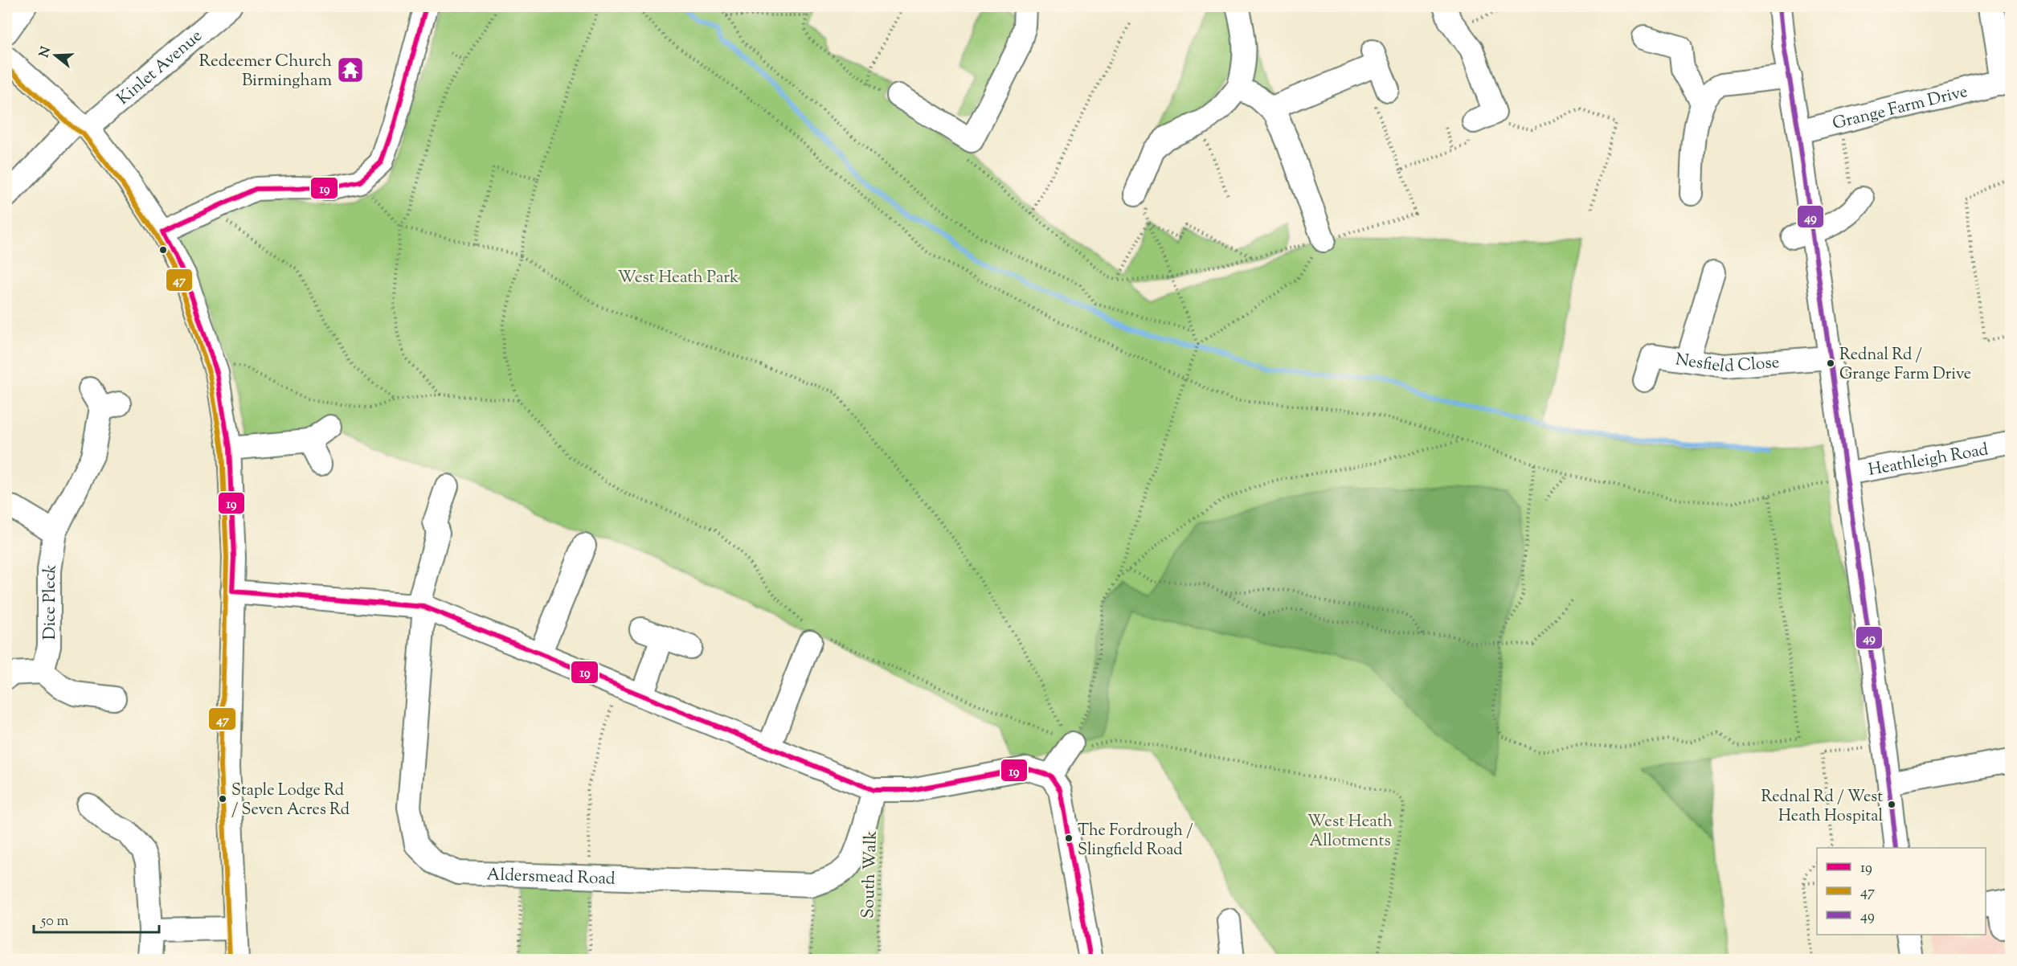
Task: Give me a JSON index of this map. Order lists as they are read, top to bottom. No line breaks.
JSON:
{"streets":{"street":["Kinlet Avenue","Grange Farm Drive","Nesfield Close","Heathleigh Road","Dice Pleck","Aldersmead Road"],"path":["South Walk"]},"parks":["West Heath Park","West Heath Allotments"],"places":{"temple":["Redeemer Church Birmingham"],"other":["Rednal Rd / Grange Farm Drive","Staple Lodge Rd / Seven Acres Rd","Rednal Rd / West Heath Hospital","The Fordrough / Slingfield Road"]},"lines":["transit line 19","transit line 49","transit line 47"],"legend":["19","47","49"],"scale_bar":"50 m","north":"left"}
